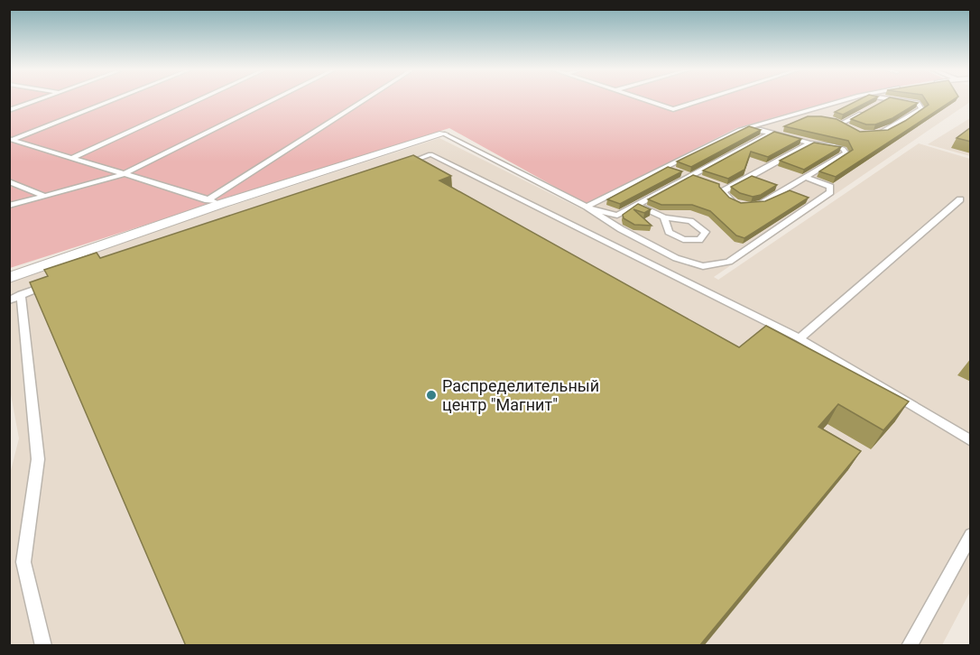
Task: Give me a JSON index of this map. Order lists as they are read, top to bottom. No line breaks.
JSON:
{"places":["Распределительный центр \"Магнит\""]}
